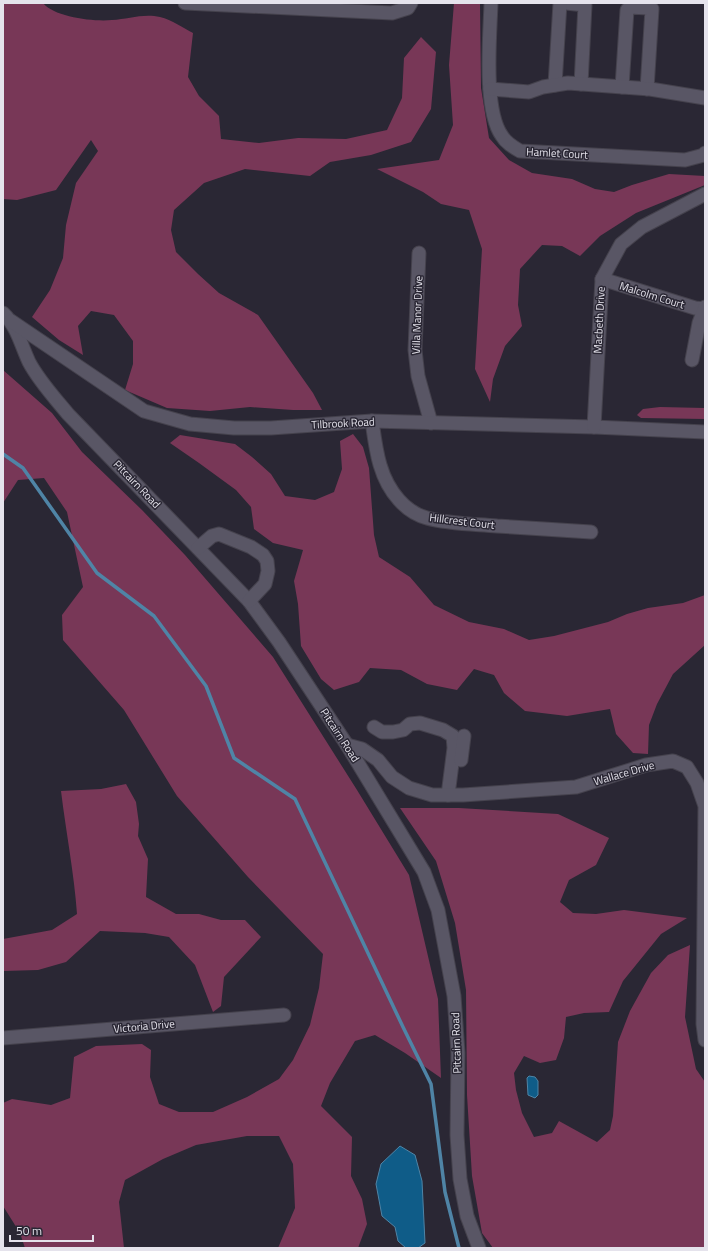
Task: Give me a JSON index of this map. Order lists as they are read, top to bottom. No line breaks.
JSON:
{"streets":{"street":["Hamlet Court","Malcolm Court","Villa Manor Drive","Macbeth Drive","Tilbrook Road","Pitcairn Road","Hillcrest Court","Wallace Drive","Victoria Drive"]},"crossings":[["Malcolm Court","Macbeth Drive"],["Villa Manor Drive","Tilbrook Road"],["Macbeth Drive","Tilbrook Road"],["Tilbrook Road","Pitcairn Road"],["Tilbrook Road","Hillcrest Court"],["Pitcairn Road","Wallace Drive"]],"scale_bar":"50 m"}
